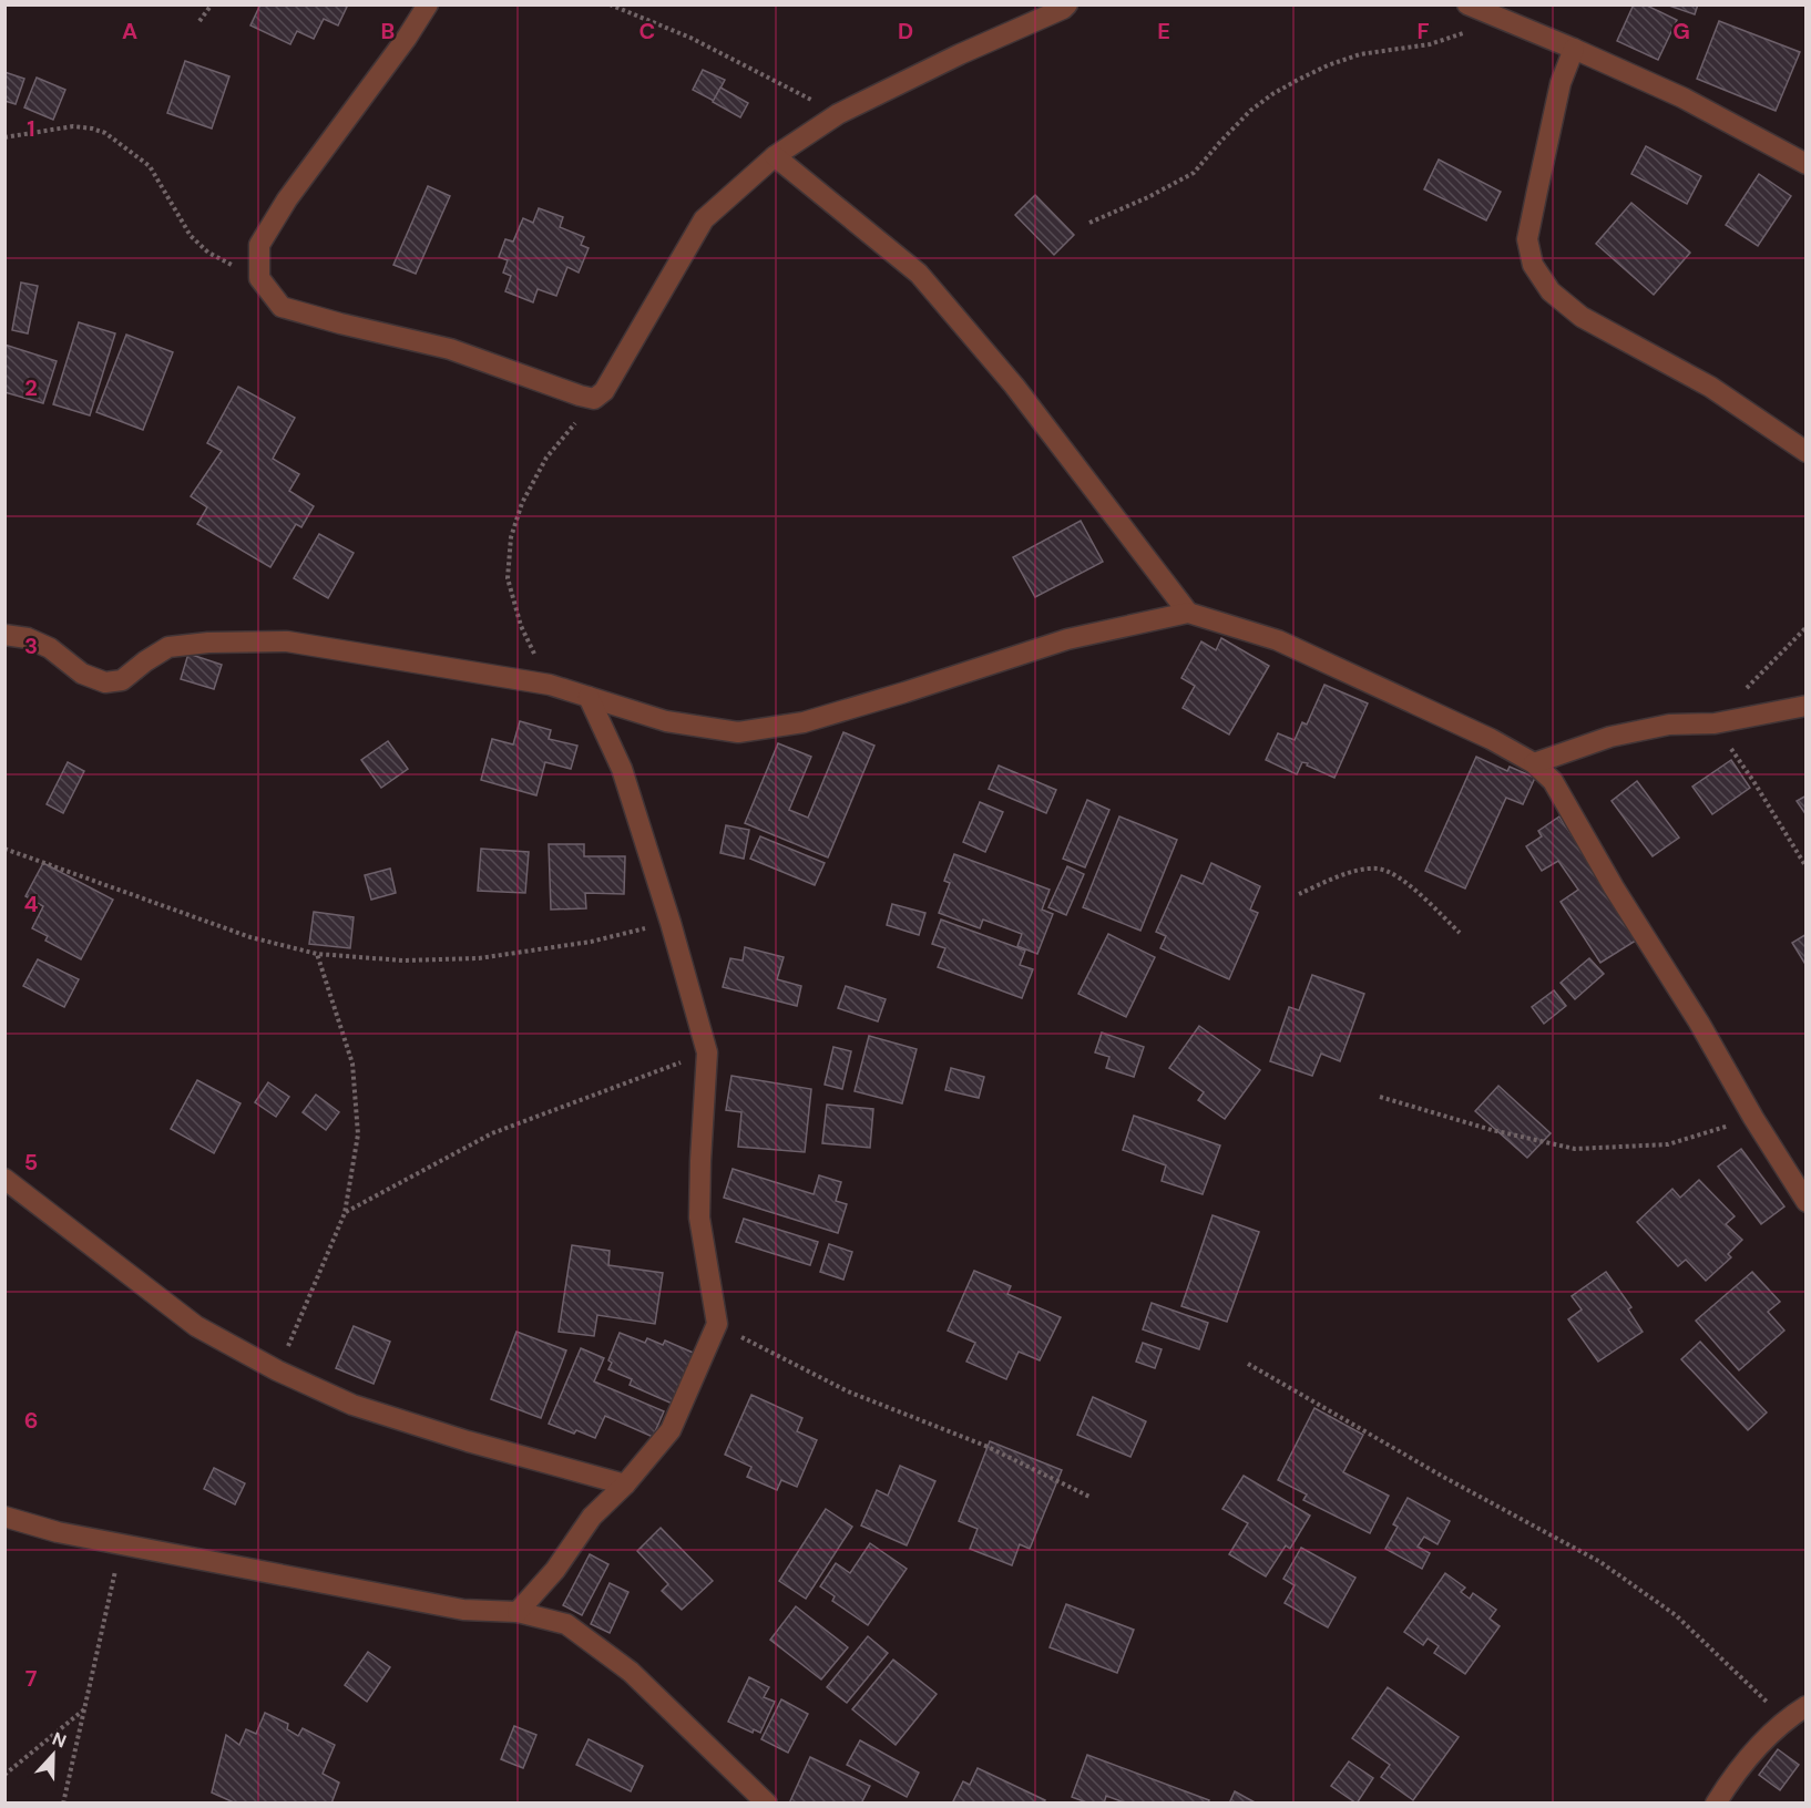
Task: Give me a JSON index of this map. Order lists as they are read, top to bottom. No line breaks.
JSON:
{"north":"top","grid":{"columns":["A","B","C","D","E","F","G"],"rows":["1","2","3","4","5","6","7"]}}
